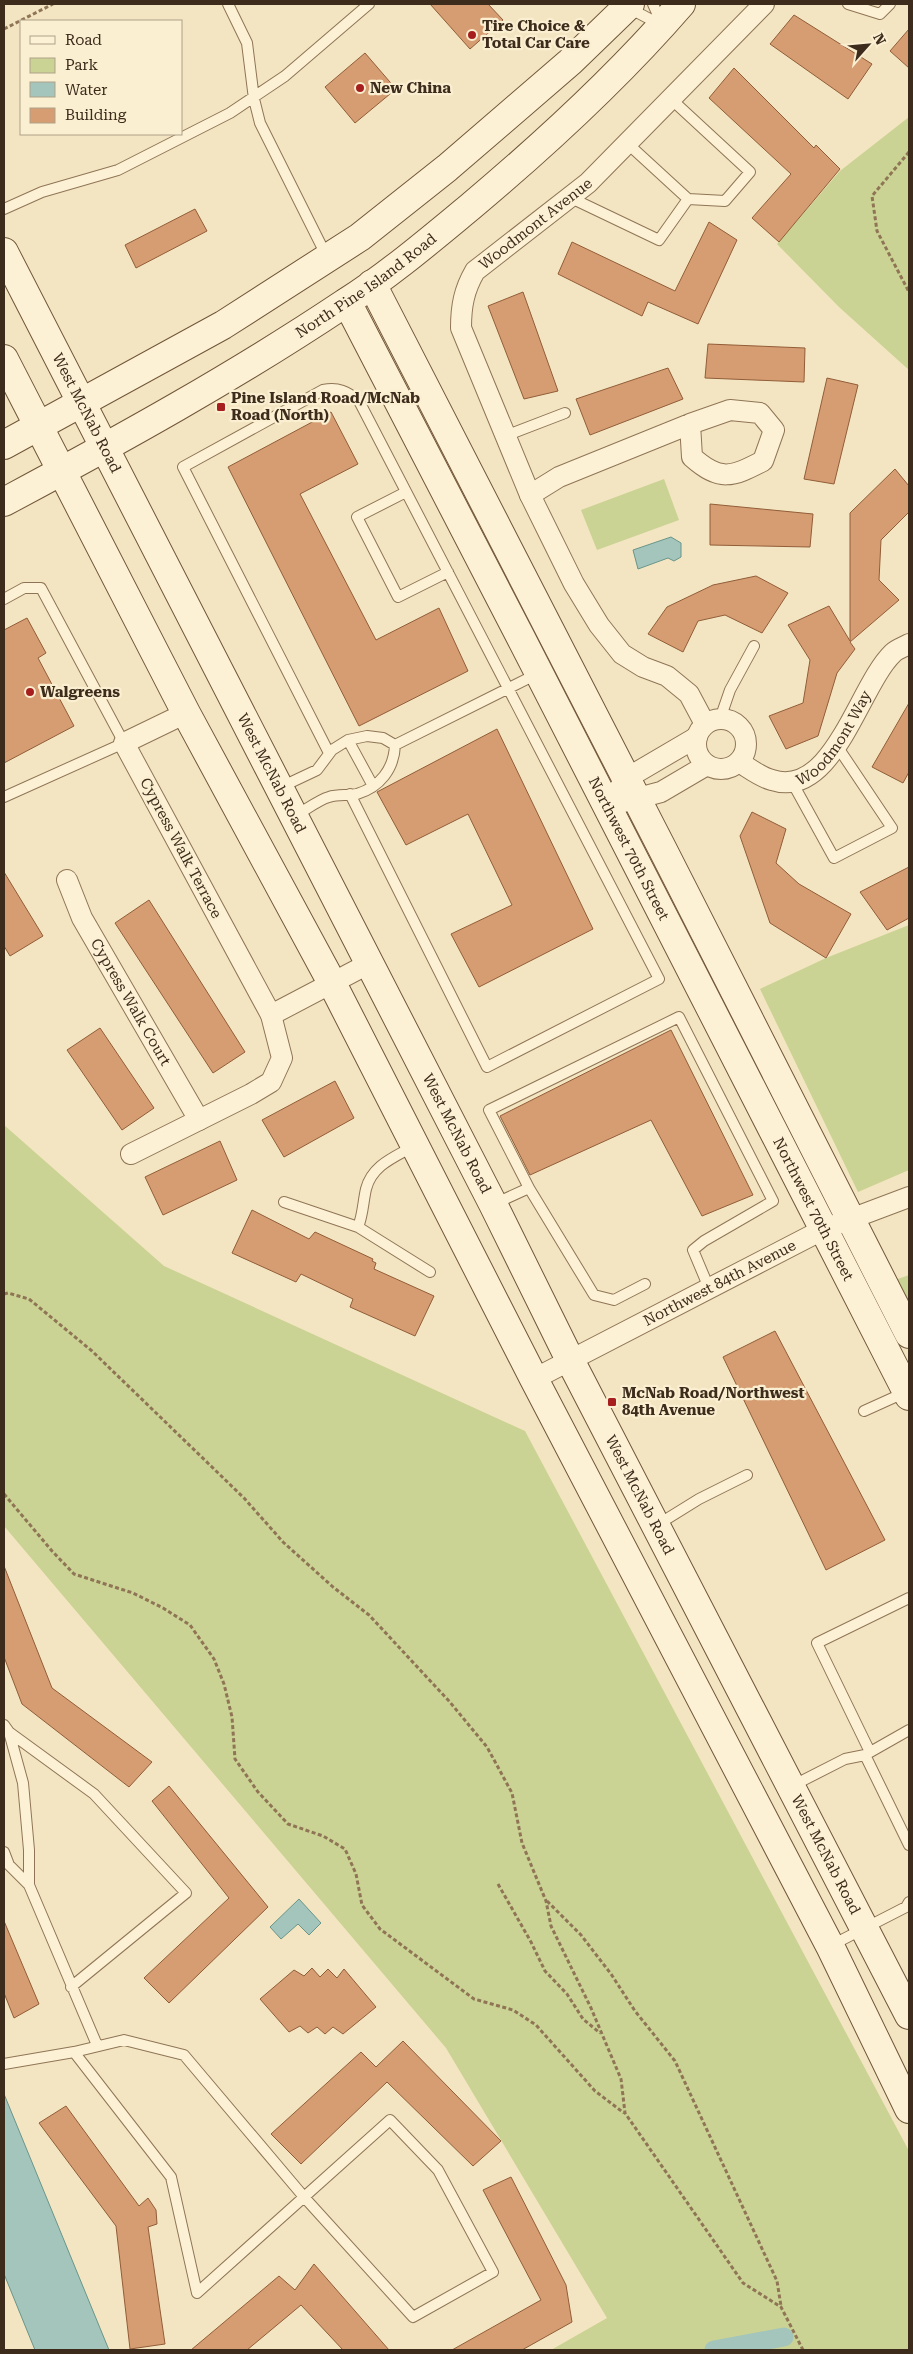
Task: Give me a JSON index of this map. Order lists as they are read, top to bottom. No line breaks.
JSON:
{"streets":{"main road":["North Pine Island Road","West McNab Road","Northwest 70th Street"],"street":["Woodmont Avenue","Woodmont Way","Cypress Walk Terrace","Cypress Walk Court","Northwest 84th Avenue"]},"crossings":[["Woodmont Avenue","Woodmont Way"],["North Pine Island Road","West McNab Road"],["North Pine Island Road","Northwest 70th Street"],["West McNab Road","Northwest 84th Avenue"],["Cypress Walk Terrace","Cypress Walk Court"],["Northwest 70th Street","Northwest 84th Avenue"]],"places":{"other":["Tire Choice & Total Car Care","New China","Walgreens"],"transit":["Pine Island Road/McNab Road (North)","McNab Road/Northwest 84th Avenue"]},"legend":["Road","Park","Water","Building"],"north":"top right"}
